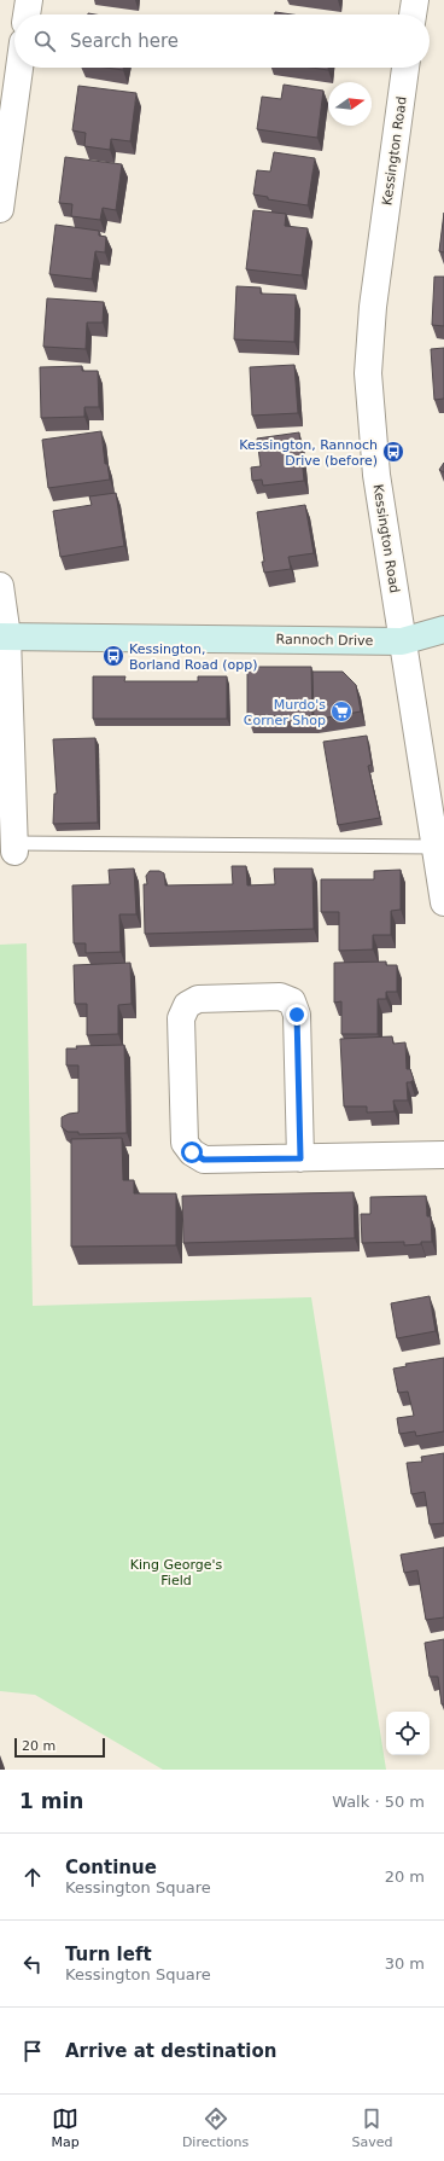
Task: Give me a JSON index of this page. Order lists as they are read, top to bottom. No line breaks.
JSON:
{"streets":{"street":["Kessington Road","Rannoch Drive"]},"crossings":[["Kessington Road","Rannoch Drive"]],"parks":["King George's Field"],"places":{"bus stop":["Kessington, Rannoch Drive (before)","Kessington, Borland Road (opp)"],"supermarket":["Murdo's Corner Shop"]},"scale_bar":"20 m","north":"right","page":{"search":"Search here","scale":"20 m","heading":["1 min","Walk · 50 m"],"list":[["Continue","Kessington Square","20 m"],["Turn left","Kessington Square","30 m"],"Arrive at destination"],"nav":["Map","Directions","Saved"]}}
